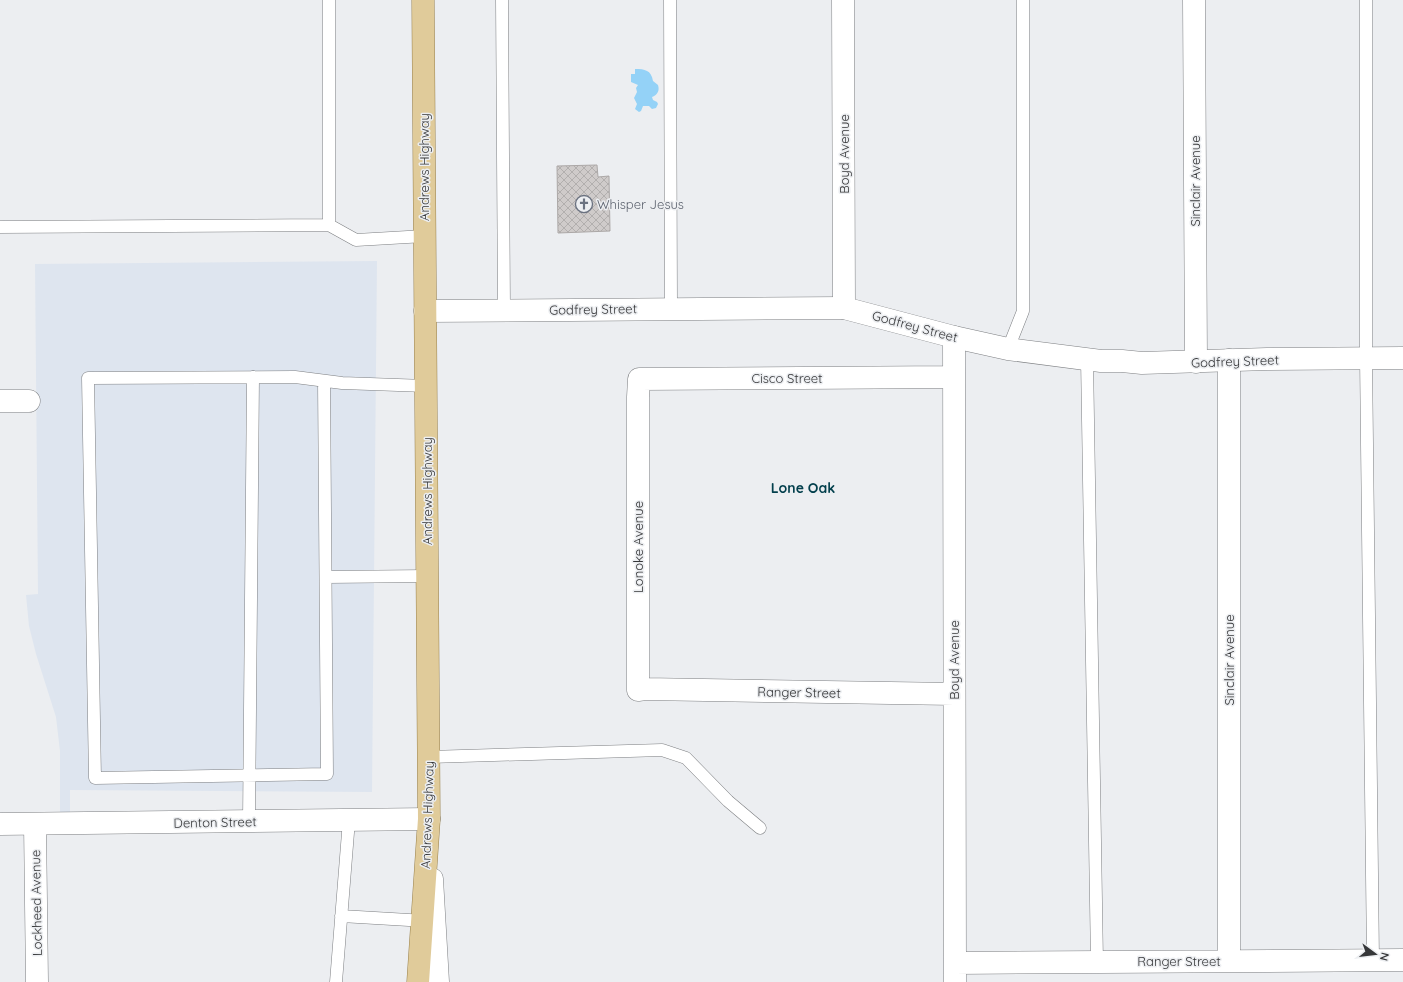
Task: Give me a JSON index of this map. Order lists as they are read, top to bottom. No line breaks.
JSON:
{"streets":{"main road":["Andrews Highway"],"street":["Boyd Avenue","Sinclair Avenue","Godfrey Street","Cisco Street","Lonoke Avenue","Ranger Street","Denton Street","Lockheed Avenue"]},"crossings":[["Boyd Avenue","Godfrey Street"],["Boyd Avenue","Cisco Street"],["Boyd Avenue","Ranger Street"],["Andrews Highway","Godfrey Street"],["Andrews Highway","Denton Street"],["Sinclair Avenue","Godfrey Street"],["Sinclair Avenue","Ranger Street"],["Cisco Street","Lonoke Avenue"],["Lonoke Avenue","Ranger Street"],["Denton Street","Lockheed Avenue"]],"districts":["Lone Oak"],"places":{"church":["Whisper Jesus"]},"north":"right"}
